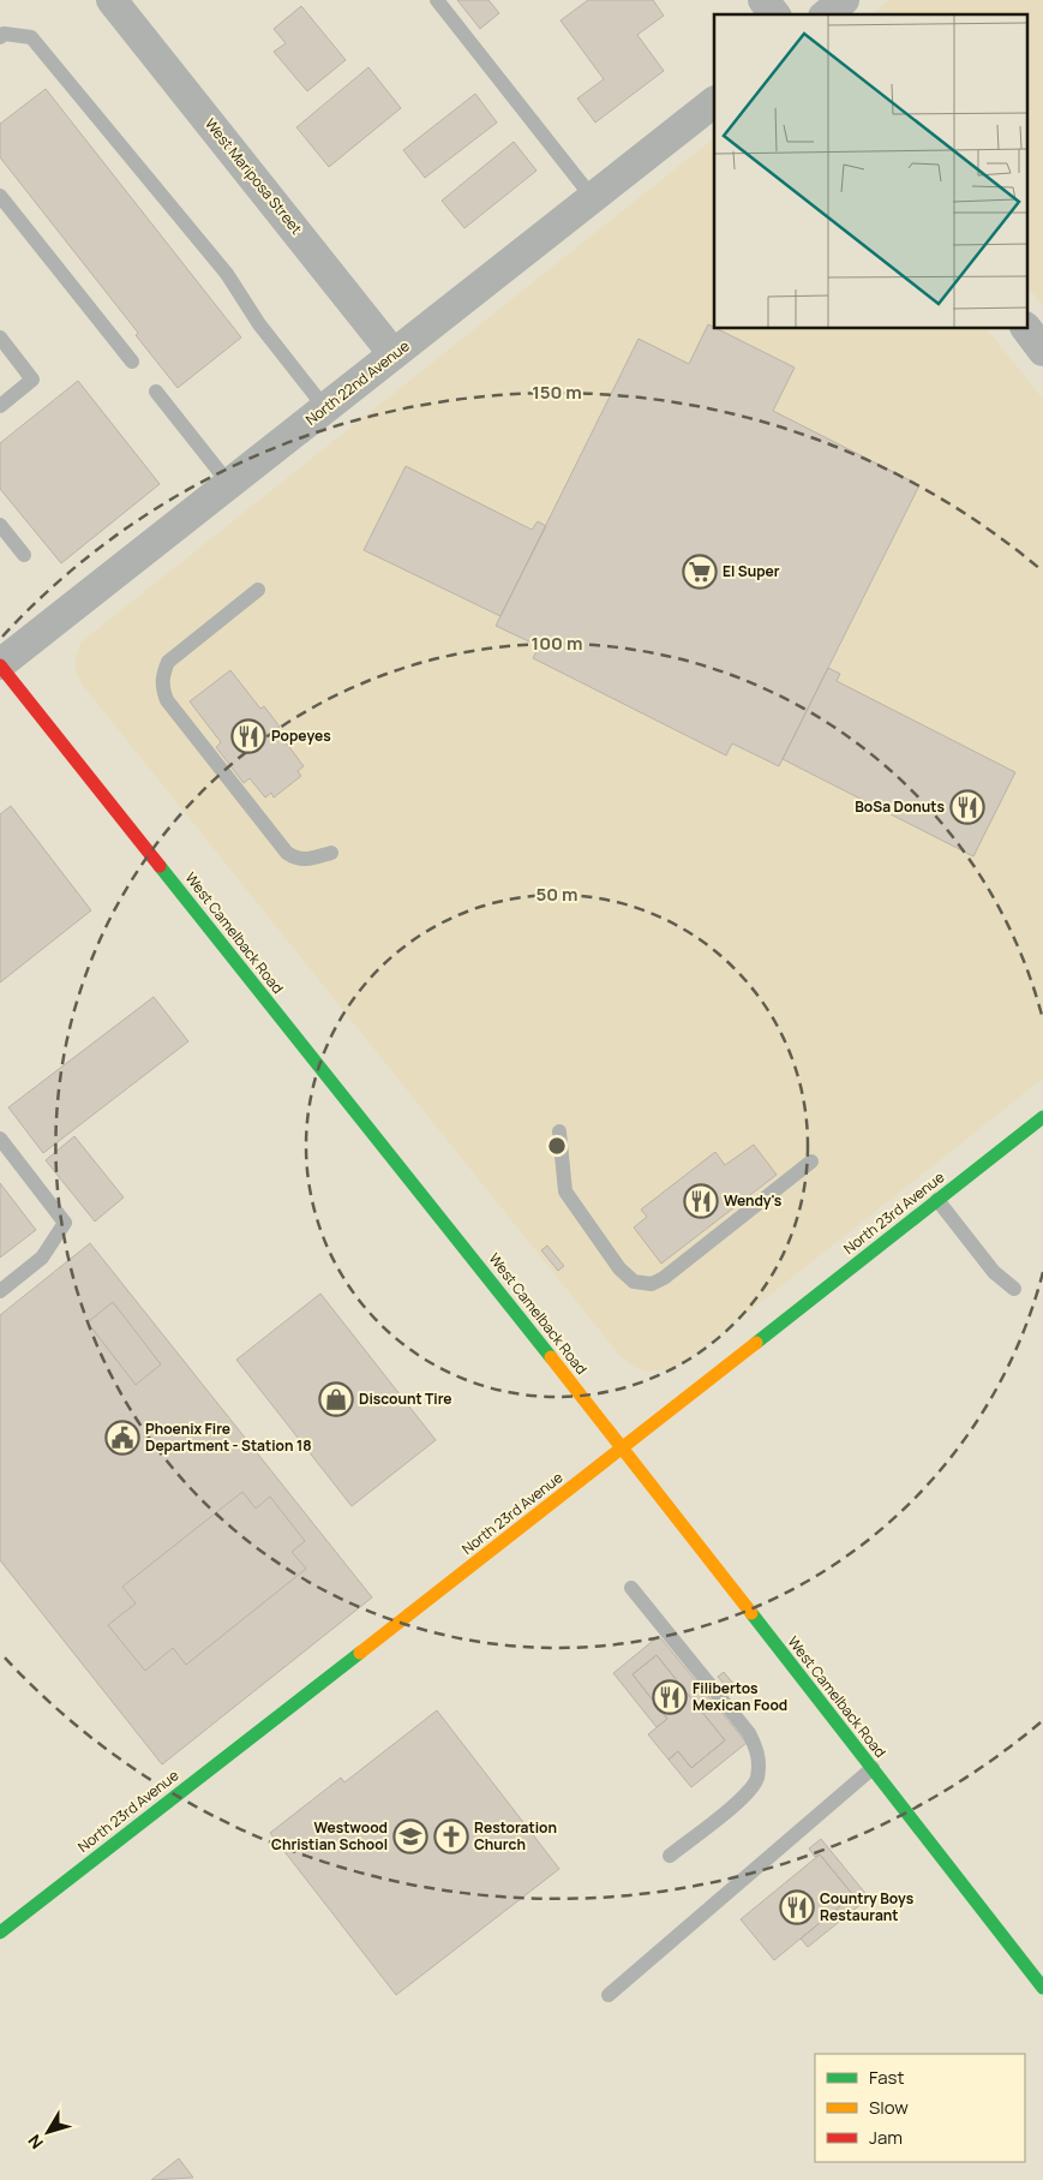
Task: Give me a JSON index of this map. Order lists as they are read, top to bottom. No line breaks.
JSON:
{"streets":{"main road":["West Camelback Road","North 23rd Avenue"],"street":["West Mariposa Street","North 22nd Avenue"]},"crossings":[["West Mariposa Street","North 22nd Avenue"],["North 22nd Avenue","West Camelback Road"],["West Camelback Road","North 23rd Avenue"]],"places":{"supermarket":["El Super"],"restaurant":["Popeyes","BoSa Donuts","Wendy's","Filibertos Mexican Food","Country Boys Restaurant"],"shop":["Discount Tire"],"public building":["Phoenix Fire Department - Station 18"],"school or university":["Westwood Christian School"],"church":["Restoration Church"]},"legend":["Fast","Slow","Jam"],"north":"bottom left","rings":["150 m","100 m","50 m"]}
